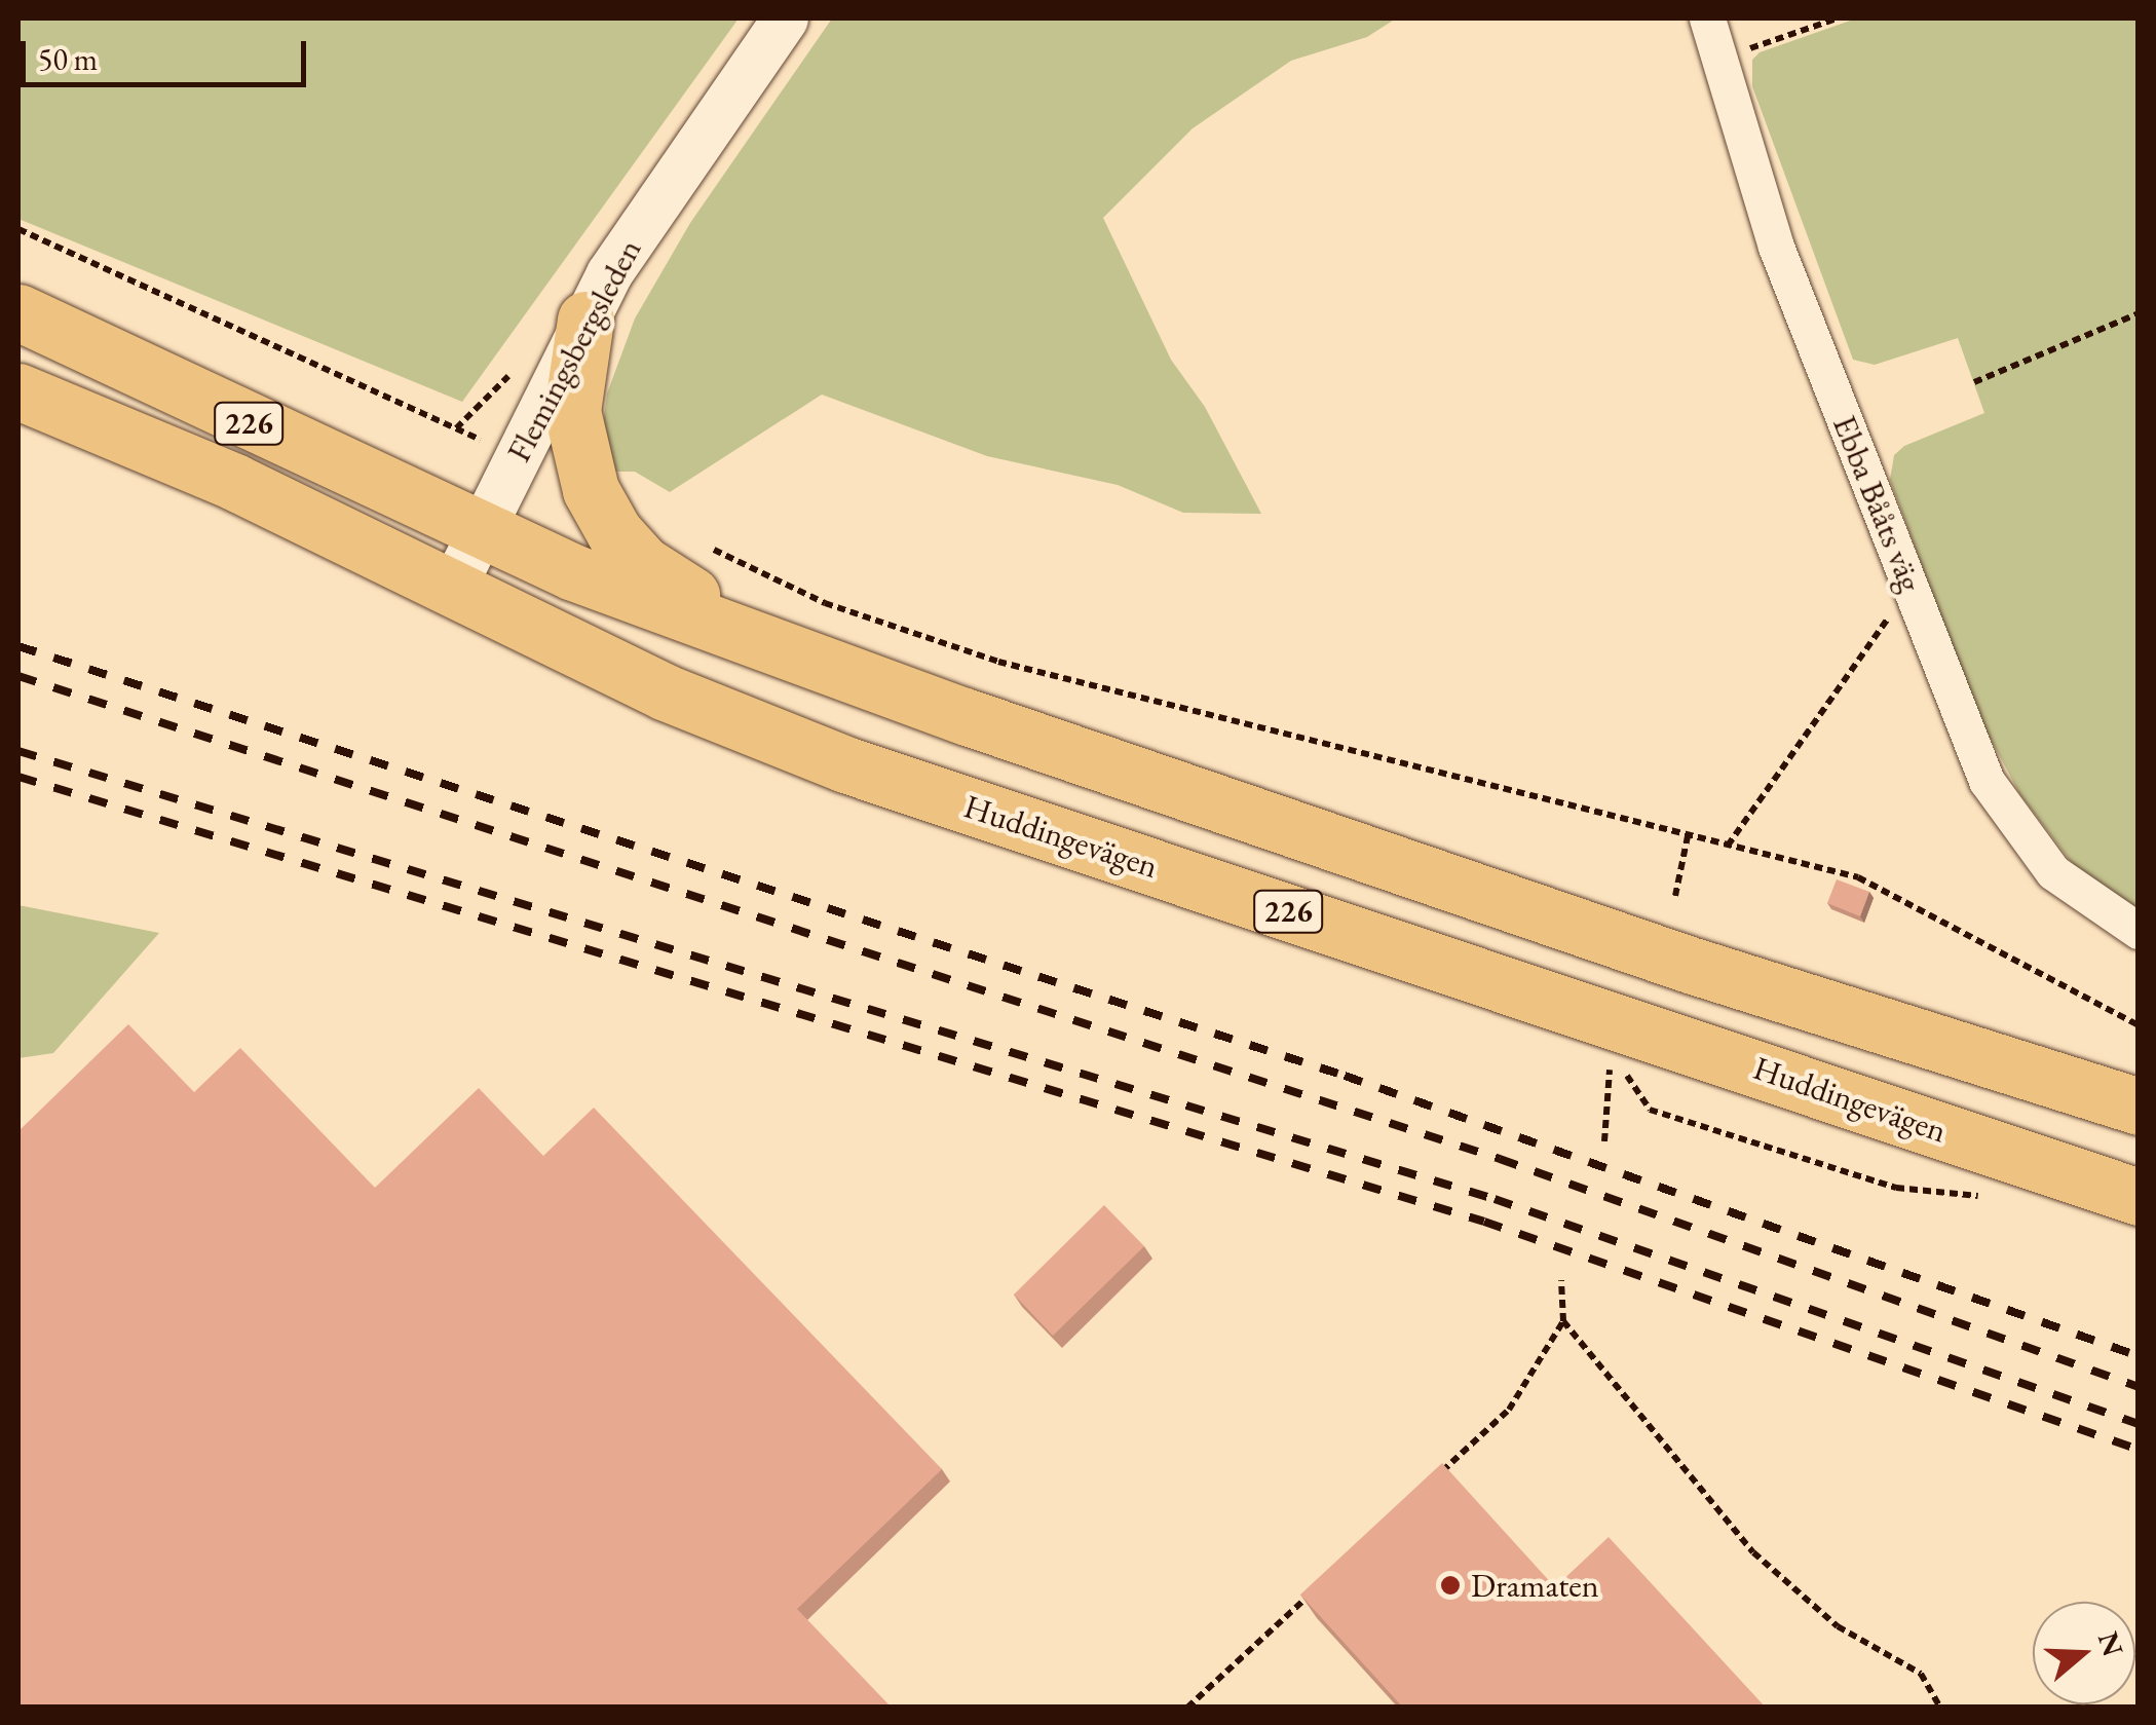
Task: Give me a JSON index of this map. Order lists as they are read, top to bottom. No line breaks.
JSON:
{"streets":{"main road":["226","Huddingevägen"],"street":["Flemingsbergsleden","Ebba Bååts väg"]},"crossings":[["Flemingsbergsleden","226"],["Flemingsbergsleden","Huddingevägen"]],"places":["Dramaten"],"scale_bar":"50 m","north":"right"}
